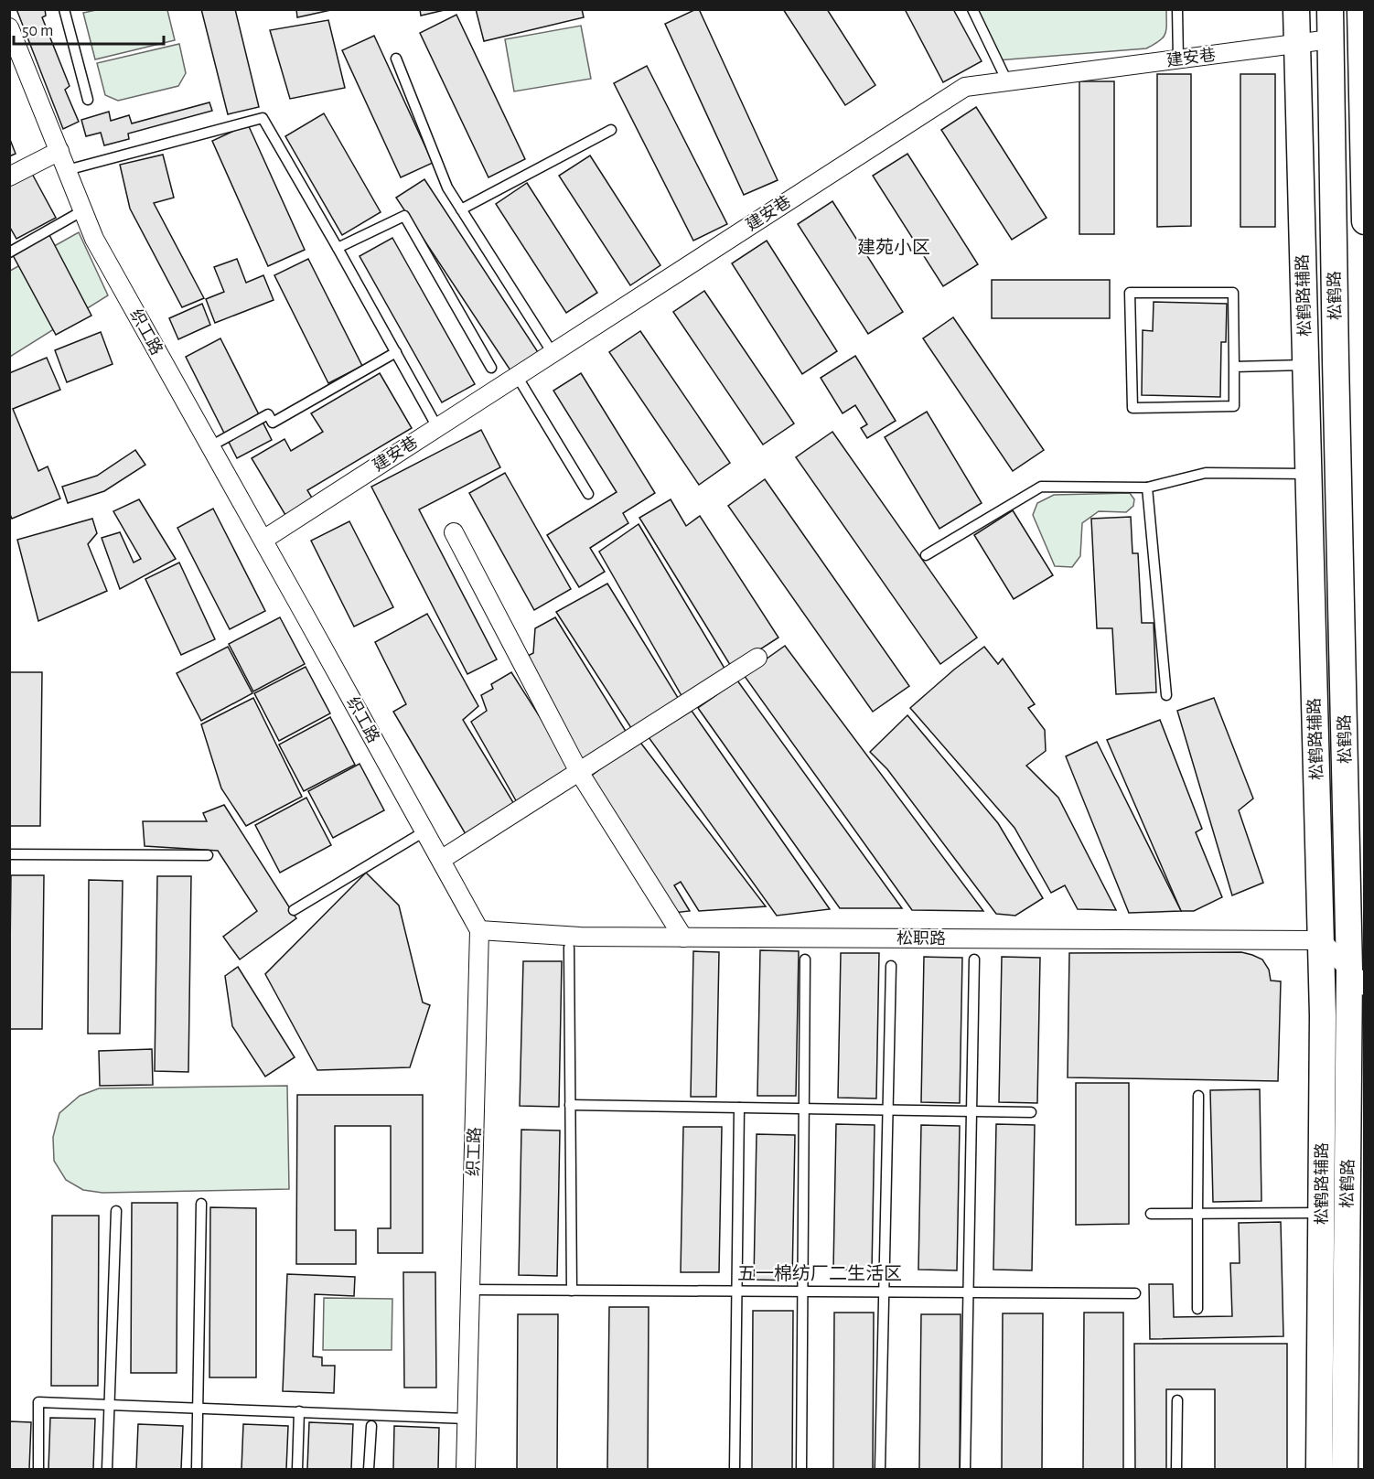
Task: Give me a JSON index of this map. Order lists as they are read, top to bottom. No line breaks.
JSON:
{"streets":{"main road":["松鹤路辅路","松鹤路"],"street":["建安巷","织工路","松职路"]},"crossings":[["建安巷","松鹤路辅路"],["建安巷","松鹤路"],["建安巷","织工路"],["松鹤路辅路","松职路"],["织工路","松职路"]],"districts":["建苑小区","五一棉纺厂二生活区"],"scale_bar":"50 m"}
